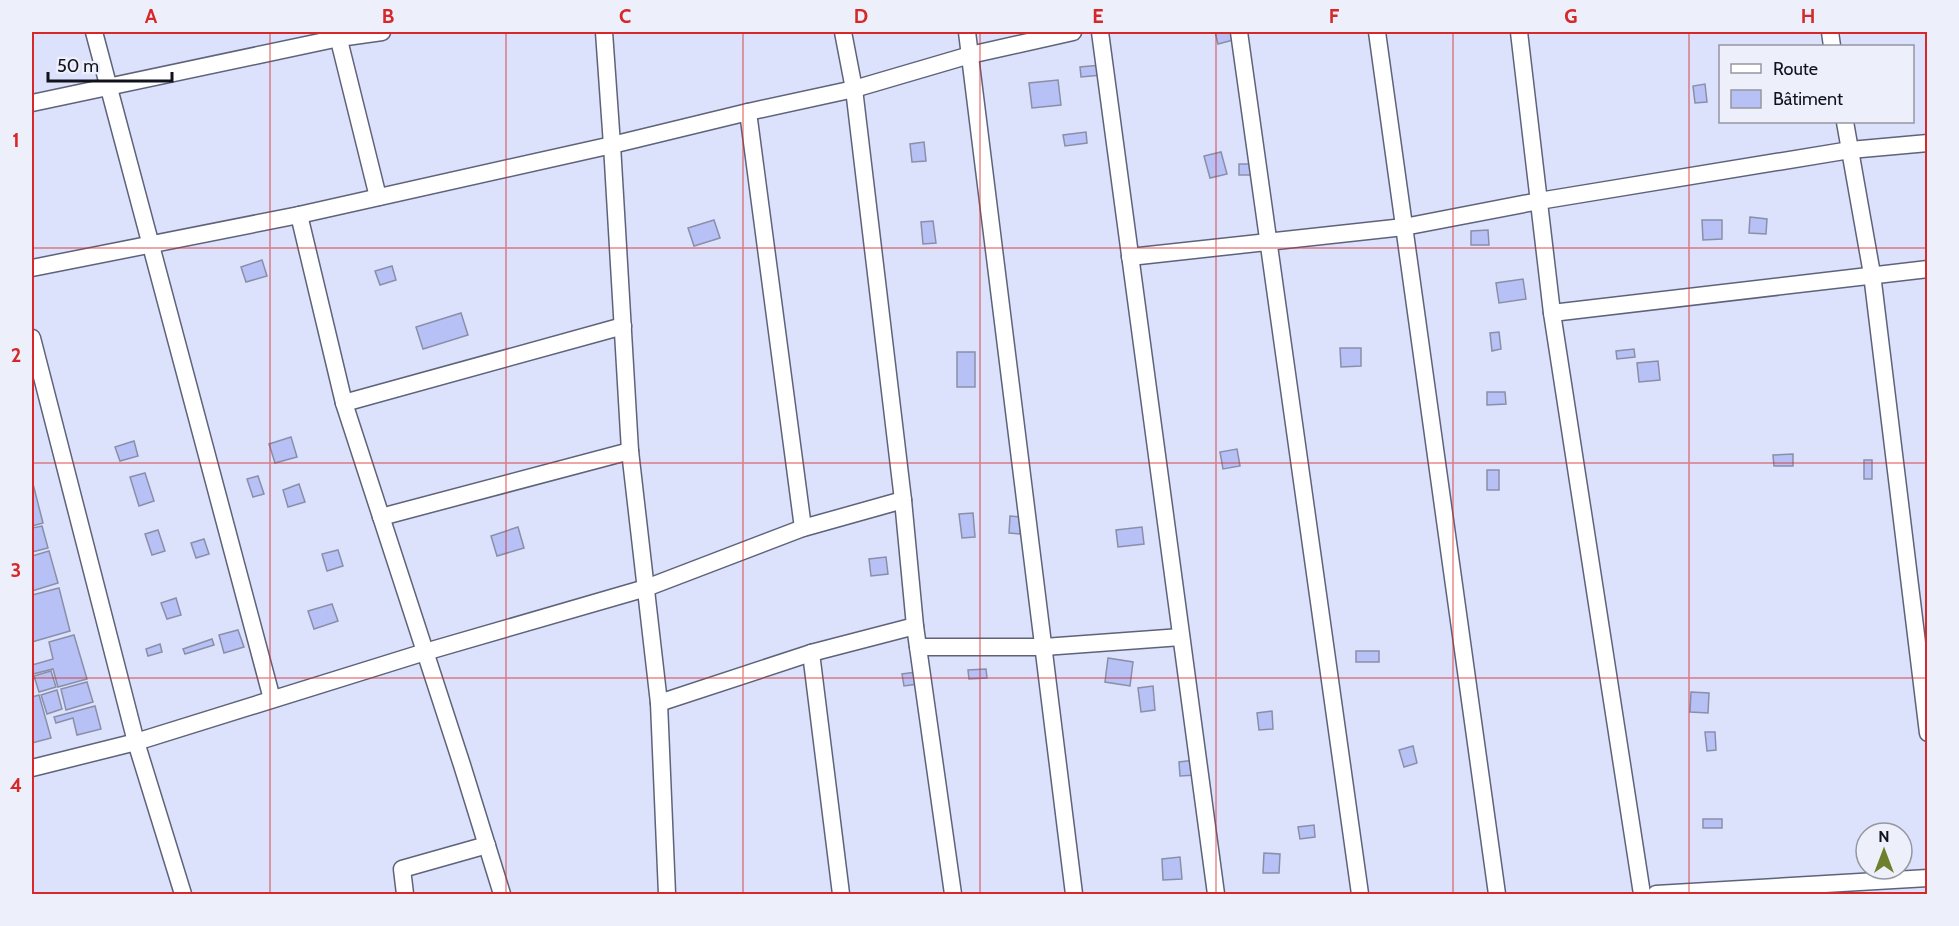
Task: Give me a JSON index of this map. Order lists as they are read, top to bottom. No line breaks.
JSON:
{"legend":["Route","Bâtiment"],"scale_bar":"50 m","north":"top","grid":{"columns":["A","B","C","D","E","F","G","H"],"rows":["1","2","3","4"]}}
